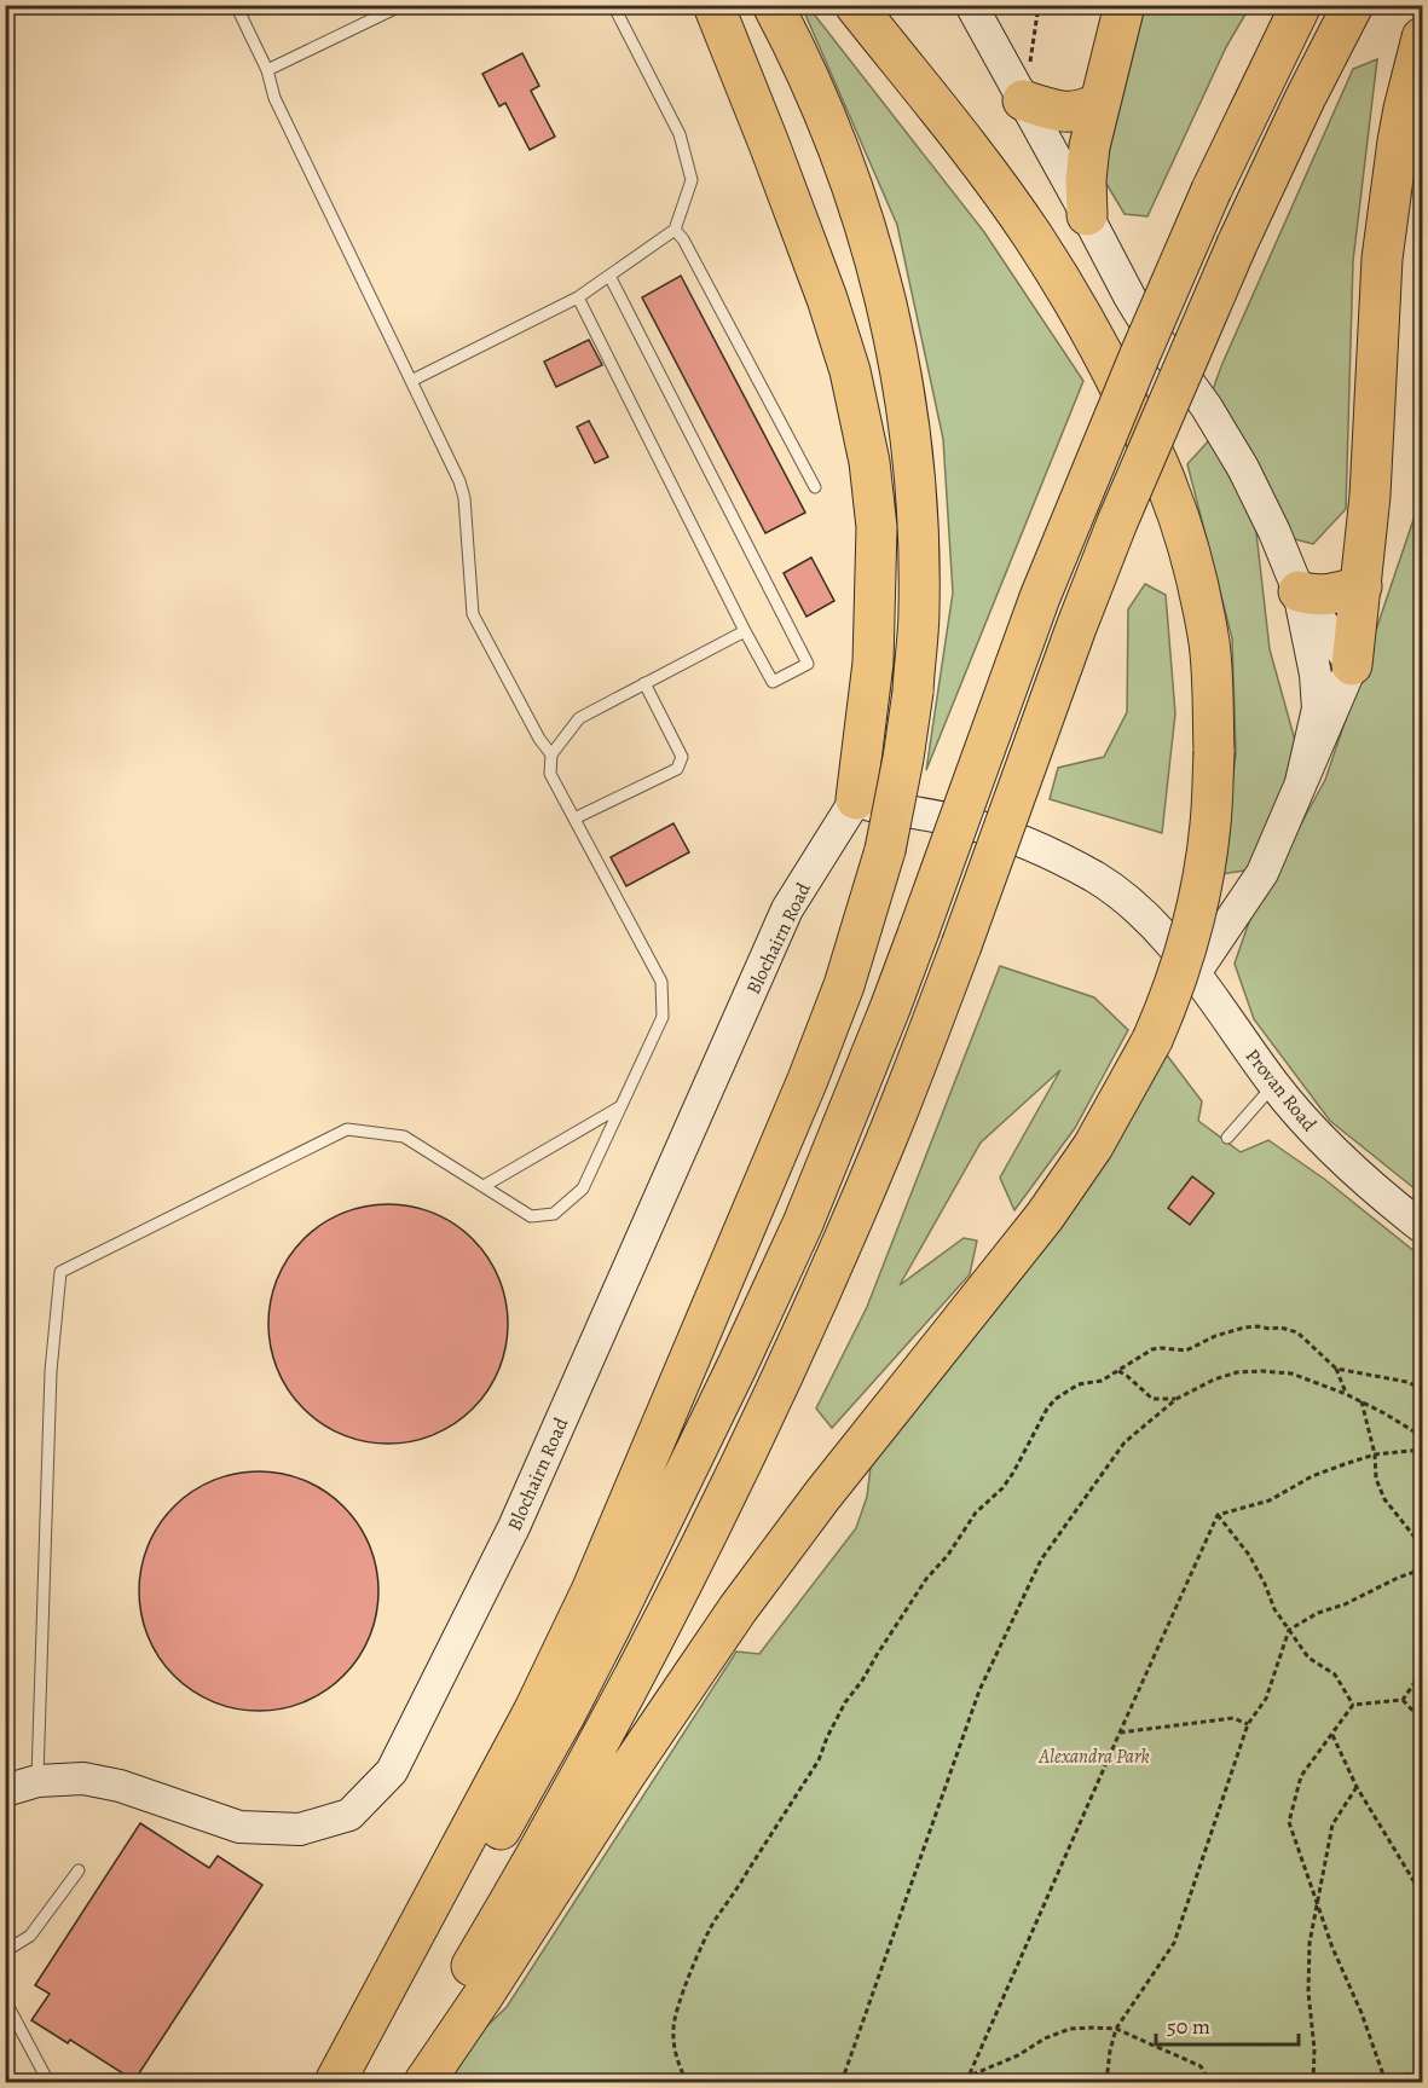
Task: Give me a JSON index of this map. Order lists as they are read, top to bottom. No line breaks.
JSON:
{"streets":{"street":["Blochairn Road","Provan Road"]},"crossings":[["Blochairn Road","Provan Road"]],"parks":["Alexandra Park"],"scale_bar":"50 m"}
